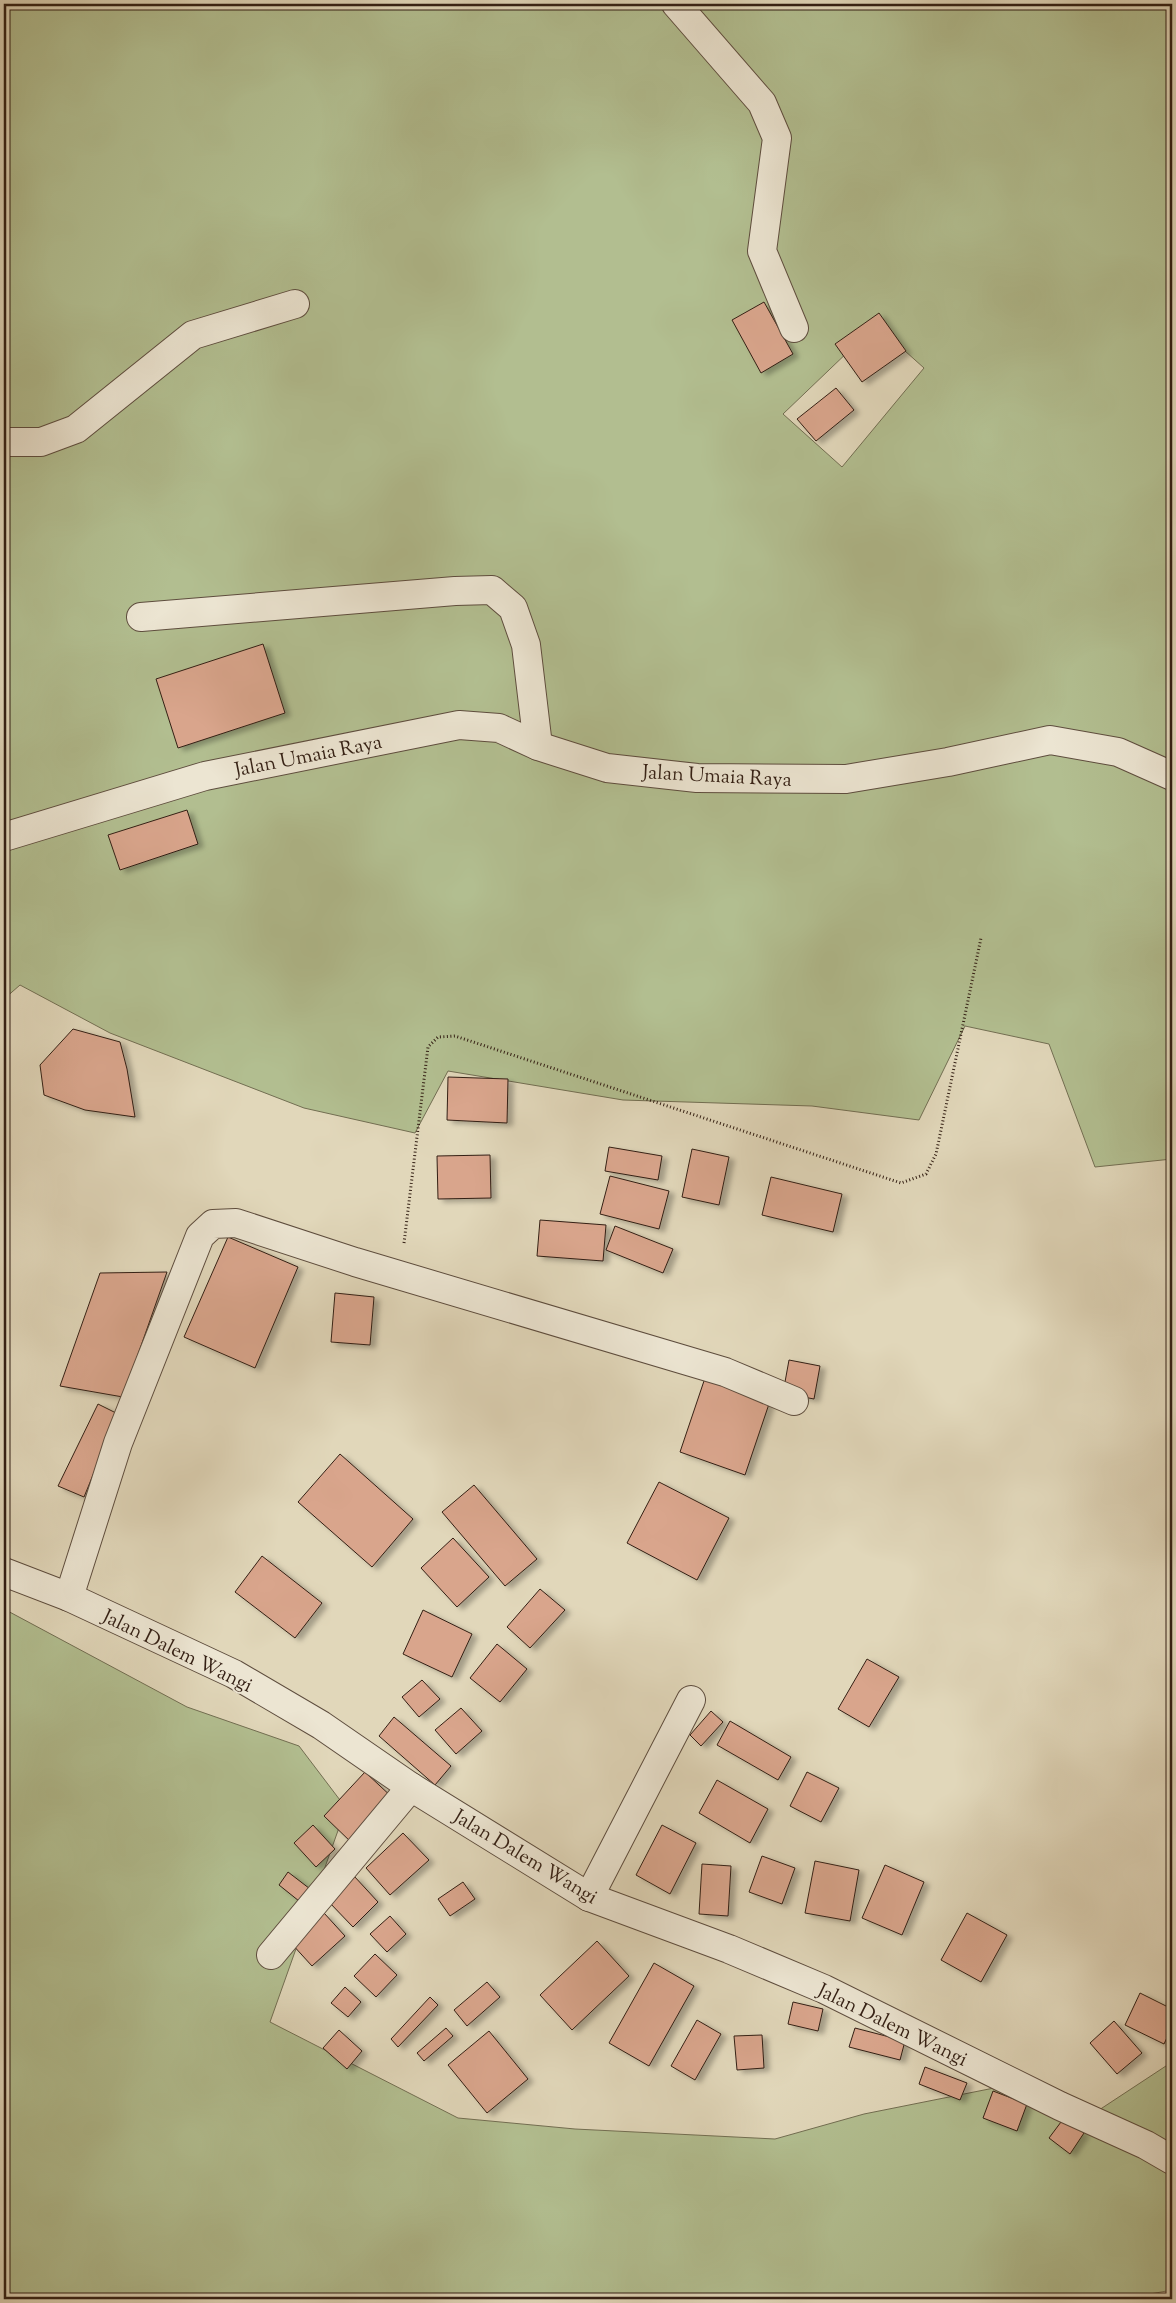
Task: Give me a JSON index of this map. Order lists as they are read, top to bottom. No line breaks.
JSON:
{"streets":{"street":["Jalan Umaia Raya","Jalan Dalem Wangi"]}}
